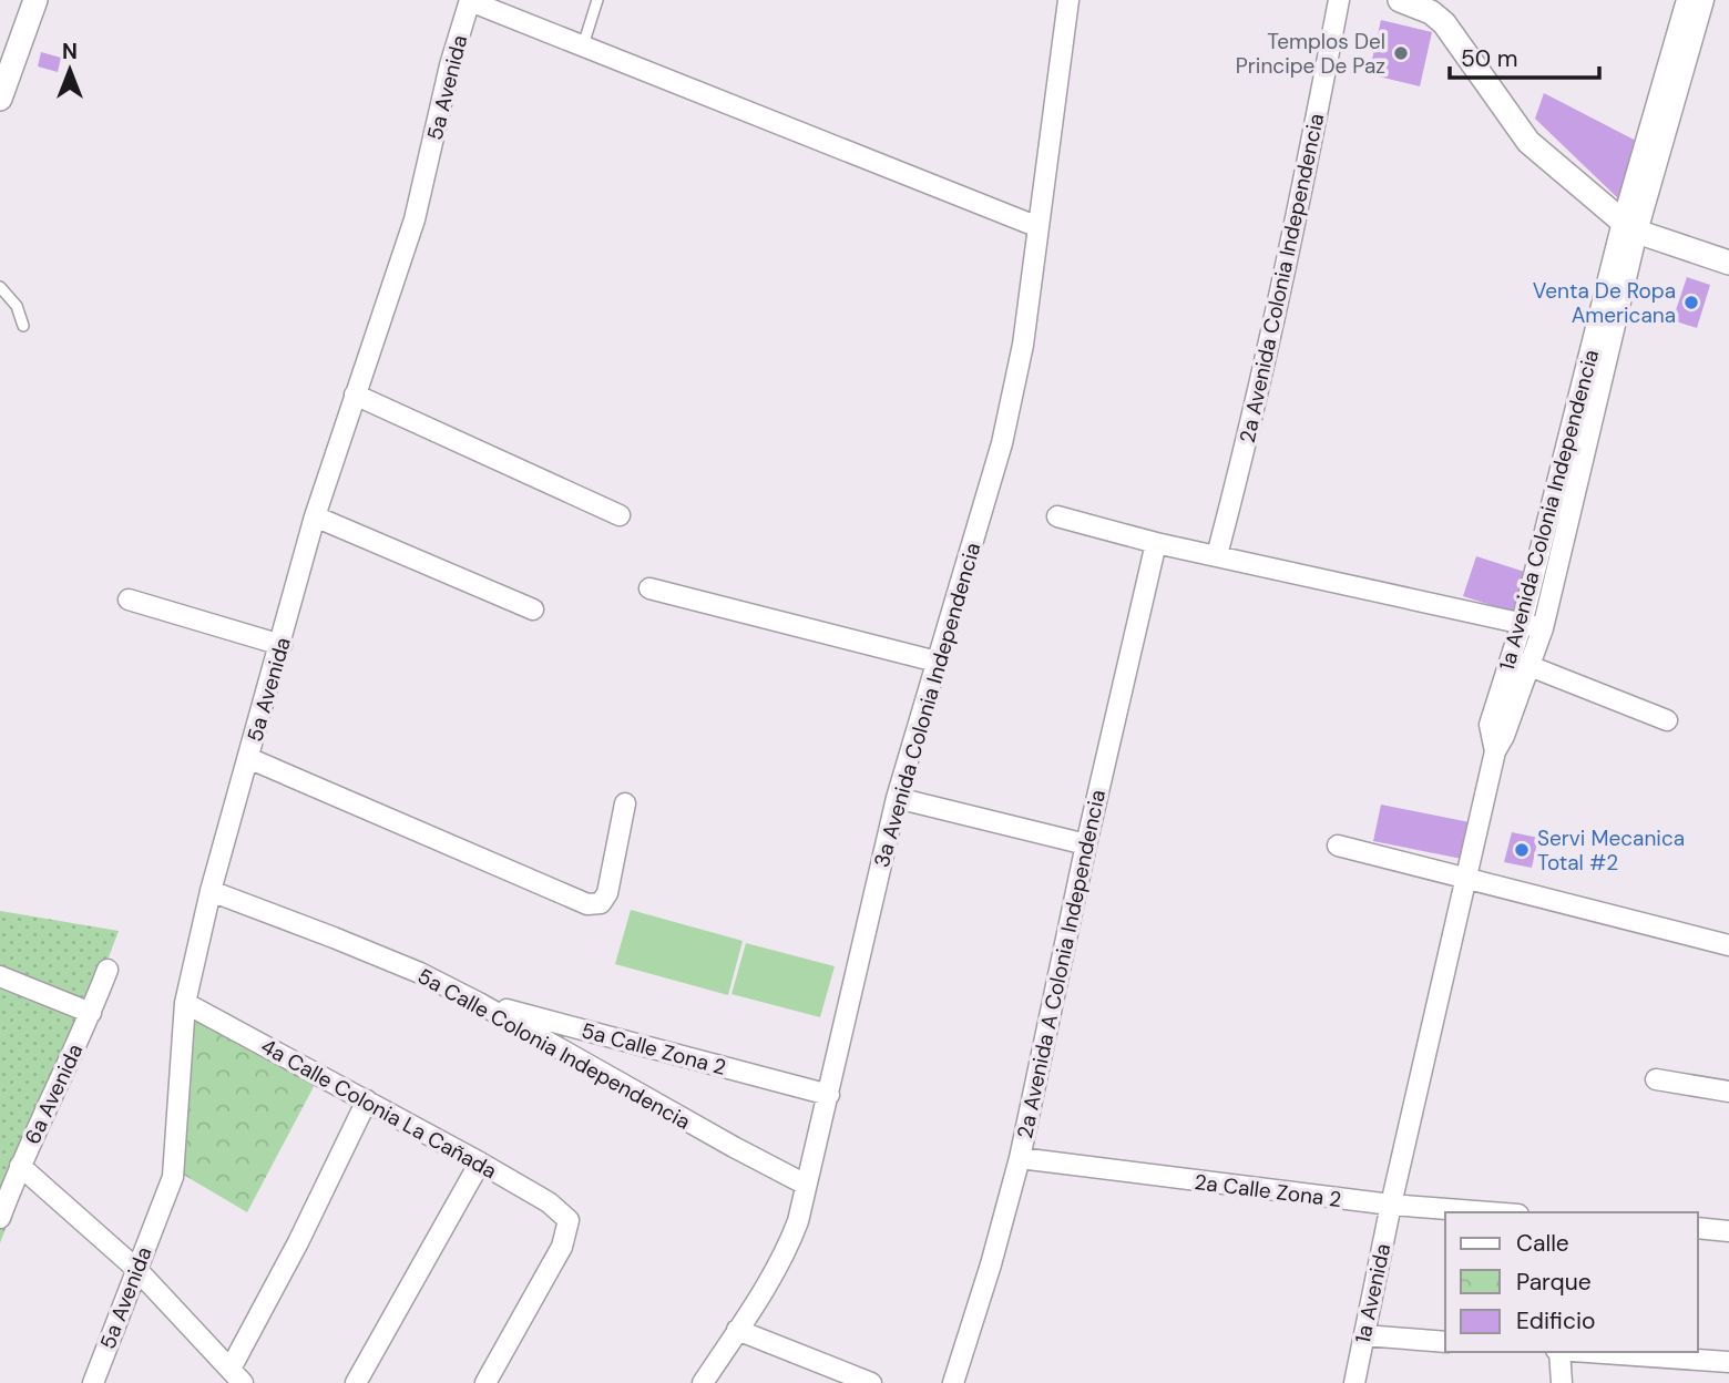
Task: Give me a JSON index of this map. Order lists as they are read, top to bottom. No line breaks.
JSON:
{"streets":{"street":["5a Avenida","2a Avenida Colonia Independencia","1a Avenida Colonia Independencia","3a Avenida Colonia Independencia","2a Avenida A Colonia Independencia","5a Calle Colonia Independencia","5a Calle Zona 2","6a Avenida","4a Calle Colonia La Cañada","2a Calle Zona 2","1a Avenida"]},"crossings":[["5a Avenida","5a Calle Colonia Independencia"],["5a Avenida","4a Calle Colonia La Cañada"],["1a Avenida Colonia Independencia","2a Calle Zona 2"],["1a Avenida Colonia Independencia","1a Avenida"],["3a Avenida Colonia Independencia","5a Calle Colonia Independencia"],["3a Avenida Colonia Independencia","5a Calle Zona 2"],["2a Avenida A Colonia Independencia","2a Calle Zona 2"],["5a Calle Colonia Independencia","5a Calle Zona 2"],["2a Calle Zona 2","1a Avenida"]],"places":["Templos Del Principe De Paz","Venta De Ropa Americana","Servi Mecanica Total #2"],"legend":["Calle","Parque","Edificio"],"scale_bar":"50 m","north":"top"}
